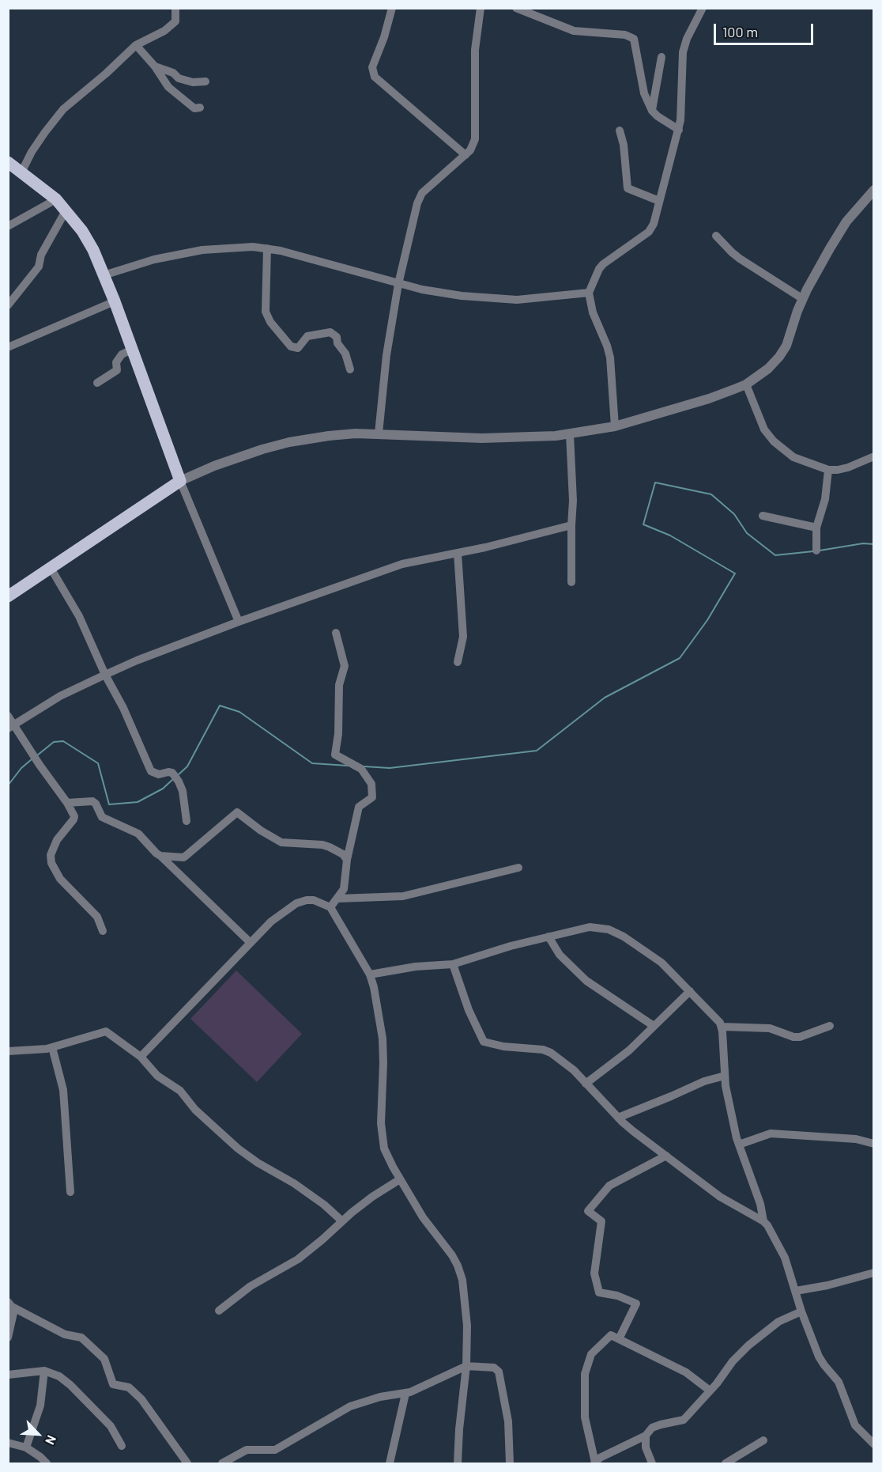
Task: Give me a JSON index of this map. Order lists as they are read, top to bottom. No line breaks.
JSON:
{"scale_bar":"100 m","north":"bottom right"}
